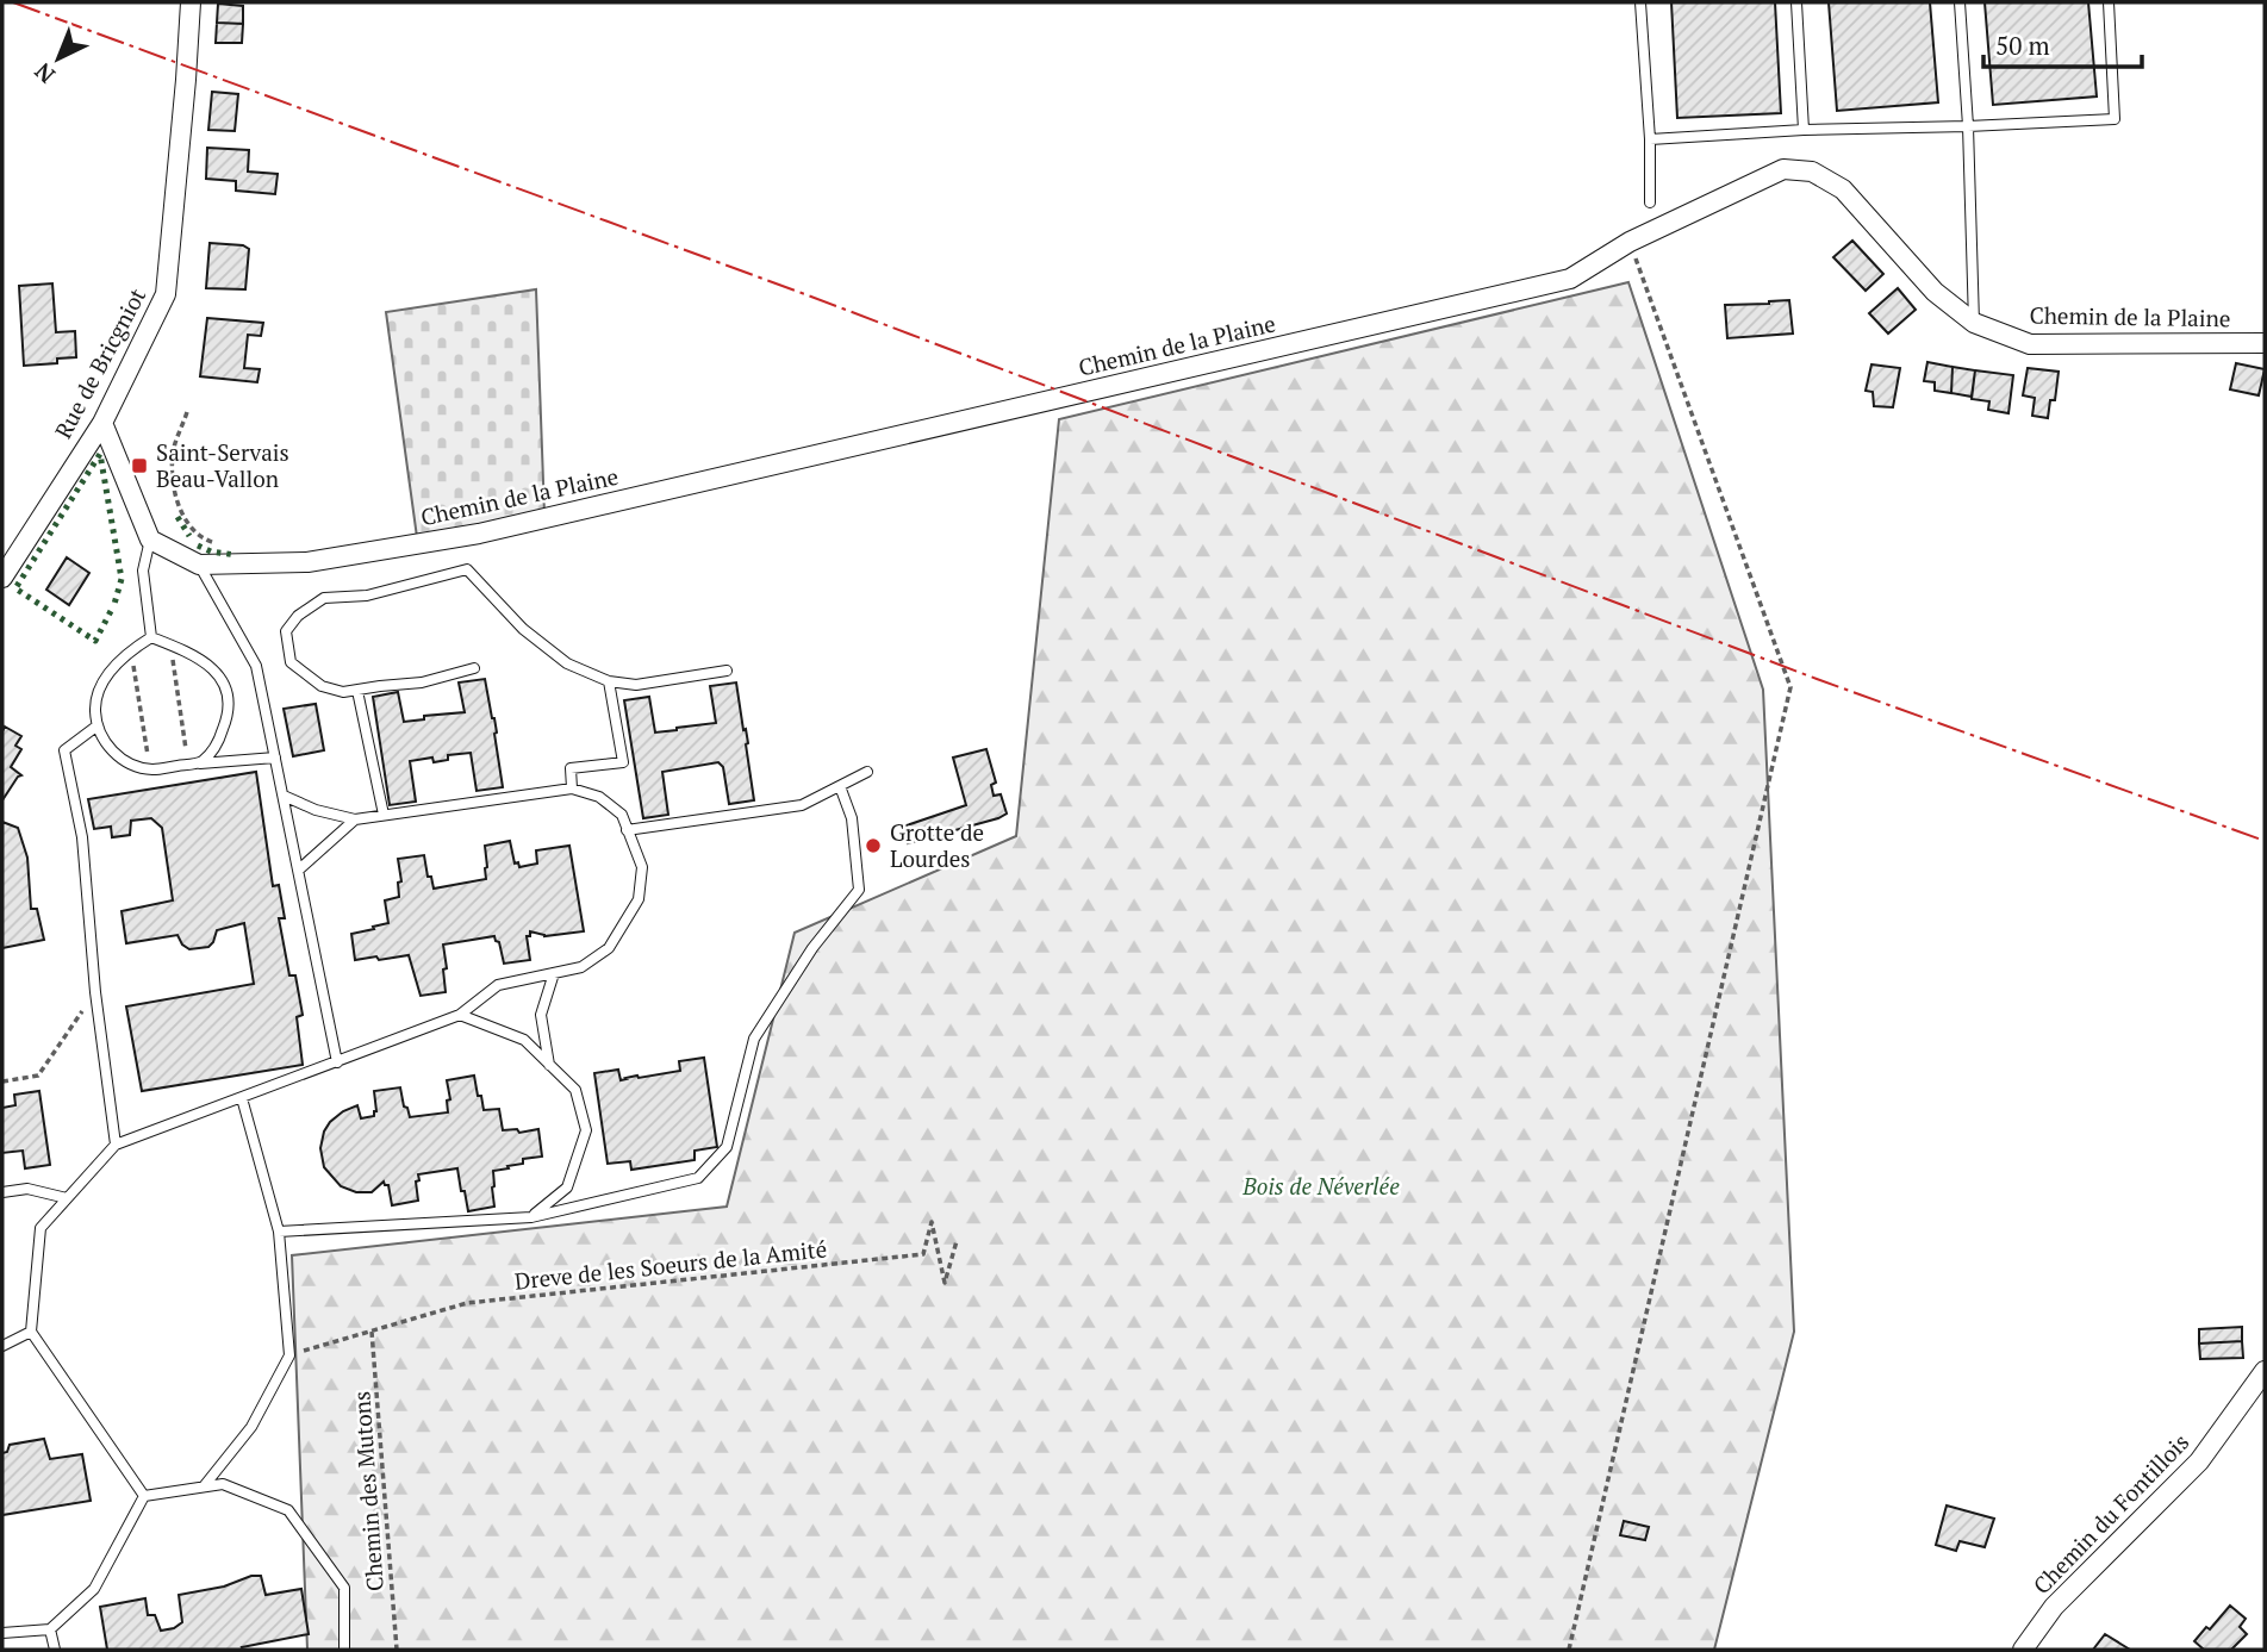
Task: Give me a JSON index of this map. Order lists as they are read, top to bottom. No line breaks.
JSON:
{"streets":{"street":["Chemin de la Plaine","Rue de Bricgniot","Chemin du Fontillois"],"path":["Dreve de les Soeurs de la Amité","Chemin des Mutons"]},"crossings":[["Dreve de les Soeurs de la Amité","Chemin des Mutons"]],"parks":["Bois de Néverlée"],"places":{"transit":["Saint-Servais Beau-Vallon"],"other":["Grotte de Lourdes"]},"scale_bar":"50 m","north":"bottom left"}
